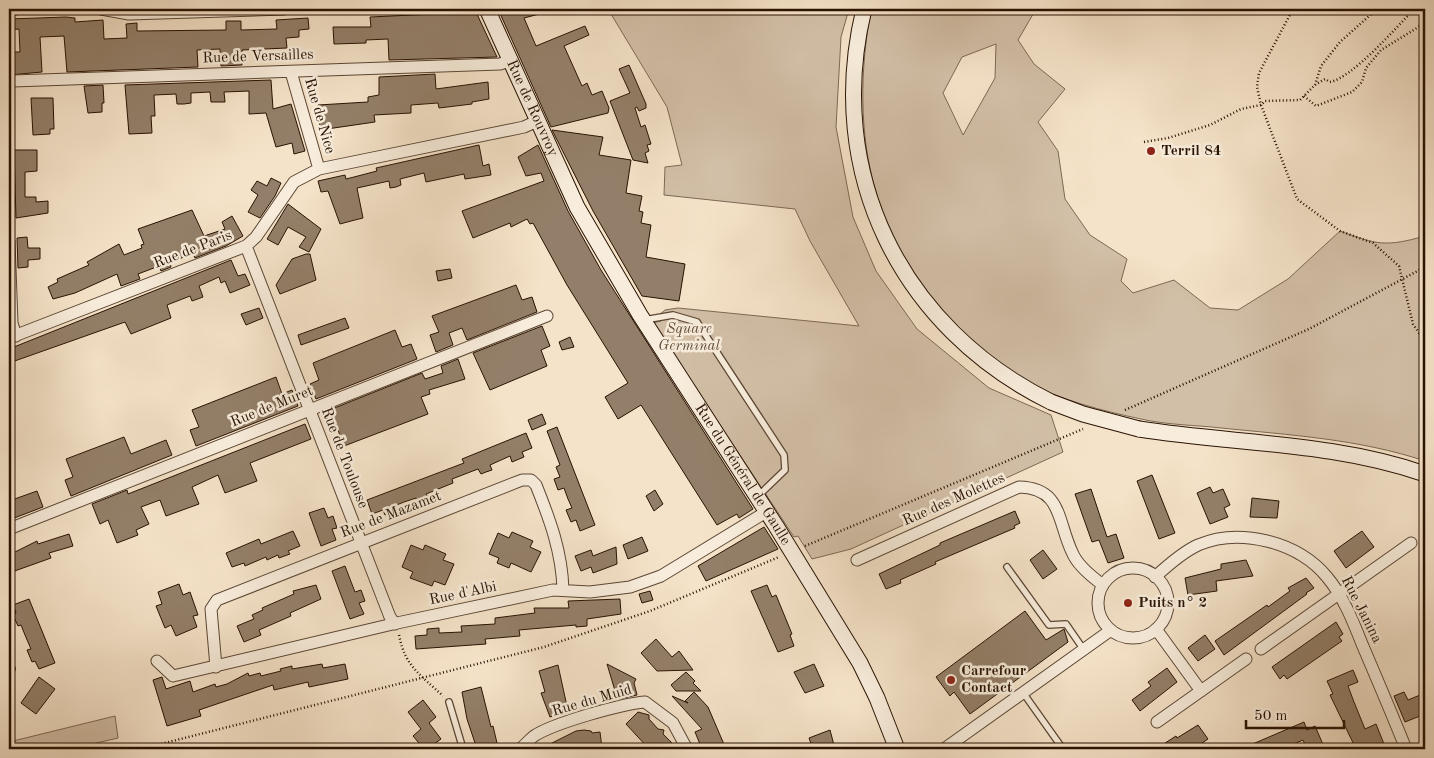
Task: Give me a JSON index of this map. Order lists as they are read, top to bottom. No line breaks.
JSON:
{"streets":{"street":["Rue de Versailles","Rue de Rouvroy","Rue de Nice","Rue de Paris","Rue de Muret","Rue de Toulouse","Rue du Général de Gaulle","Rue des Molettes","Rue de Mazamet","Rue d'Albi","Rue Janina","Rue du Muid"]},"crossings":[["Rue de Versailles","Rue de Rouvroy"],["Rue de Versailles","Rue de Nice"],["Rue de Rouvroy","Rue de Paris"],["Rue de Rouvroy","Rue du Général de Gaulle"],["Rue de Nice","Rue de Paris"],["Rue de Paris","Rue de Toulouse"],["Rue de Muret","Rue de Toulouse"],["Rue de Toulouse","Rue de Mazamet"],["Rue de Toulouse","Rue d'Albi"],["Rue du Général de Gaulle","Rue d'Albi"],["Rue des Molettes","Rue Janina"],["Rue de Mazamet","Rue d'Albi"]],"parks":["Square Germinal"],"places":["Terril 84","Puits n° 2","Carrefour Contact"],"scale_bar":"50 m"}
